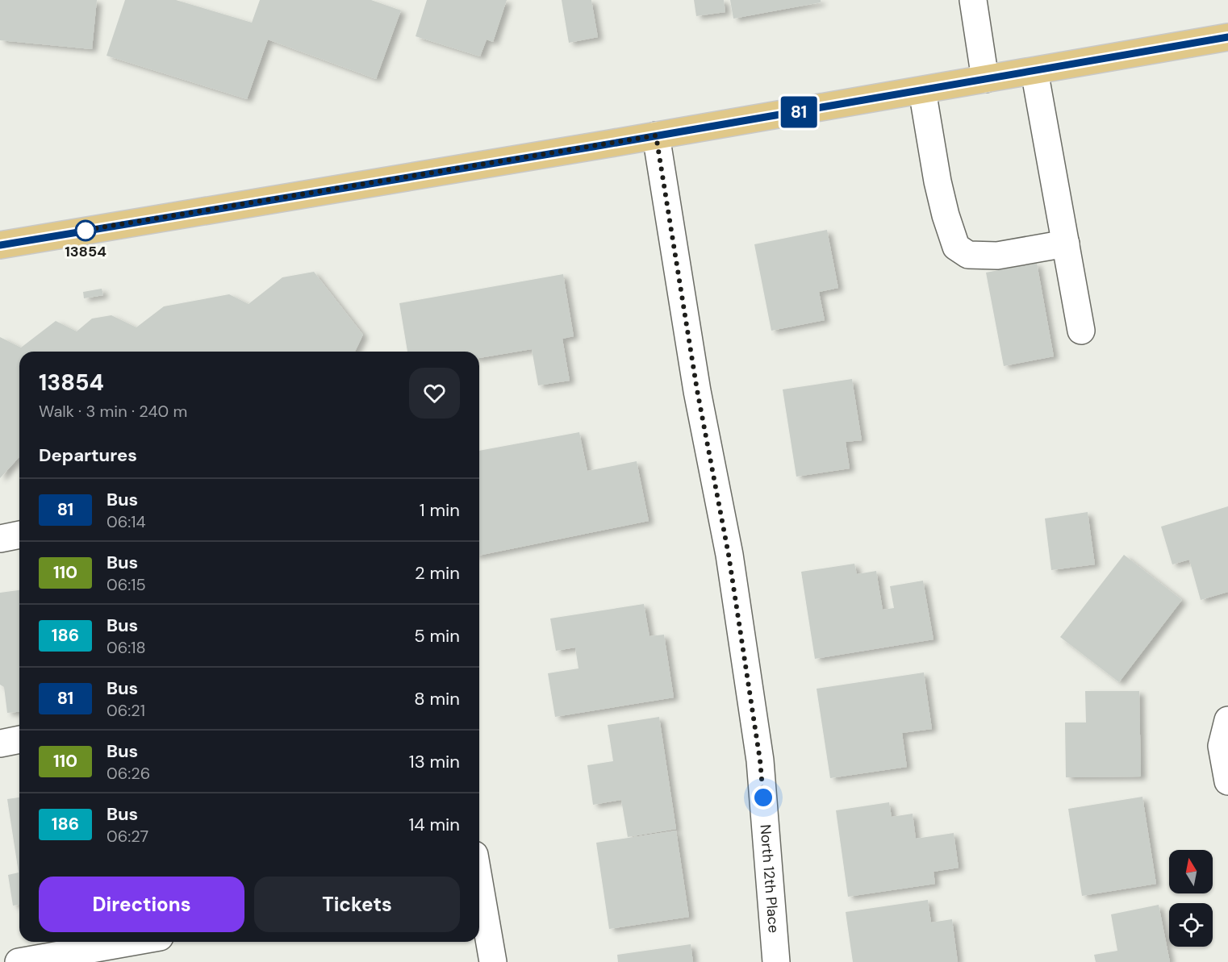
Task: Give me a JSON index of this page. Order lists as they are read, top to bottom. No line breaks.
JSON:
{"streets":{"street":["North 12th Place"]},"places":["13854"],"lines":["bus line 81"],"north":"top","page":{"on_map":"81","heading":[["13854","Walk · 3 min · 240 m"],"Departures"],"list":[{"mark":"81","name":"Bus","note":"06:14","value":"1 min"},{"mark":"110","name":"Bus","note":"06:15","value":"2 min"},{"mark":"186","name":"Bus","note":"06:18","value":"5 min"},{"mark":"81","name":"Bus","note":"06:21","value":"8 min"},{"mark":"110","name":"Bus","note":"06:26","value":"13 min"},{"mark":"186","name":"Bus","note":"06:27","value":"14 min"}],"buttons":["Directions","Tickets"]}}
